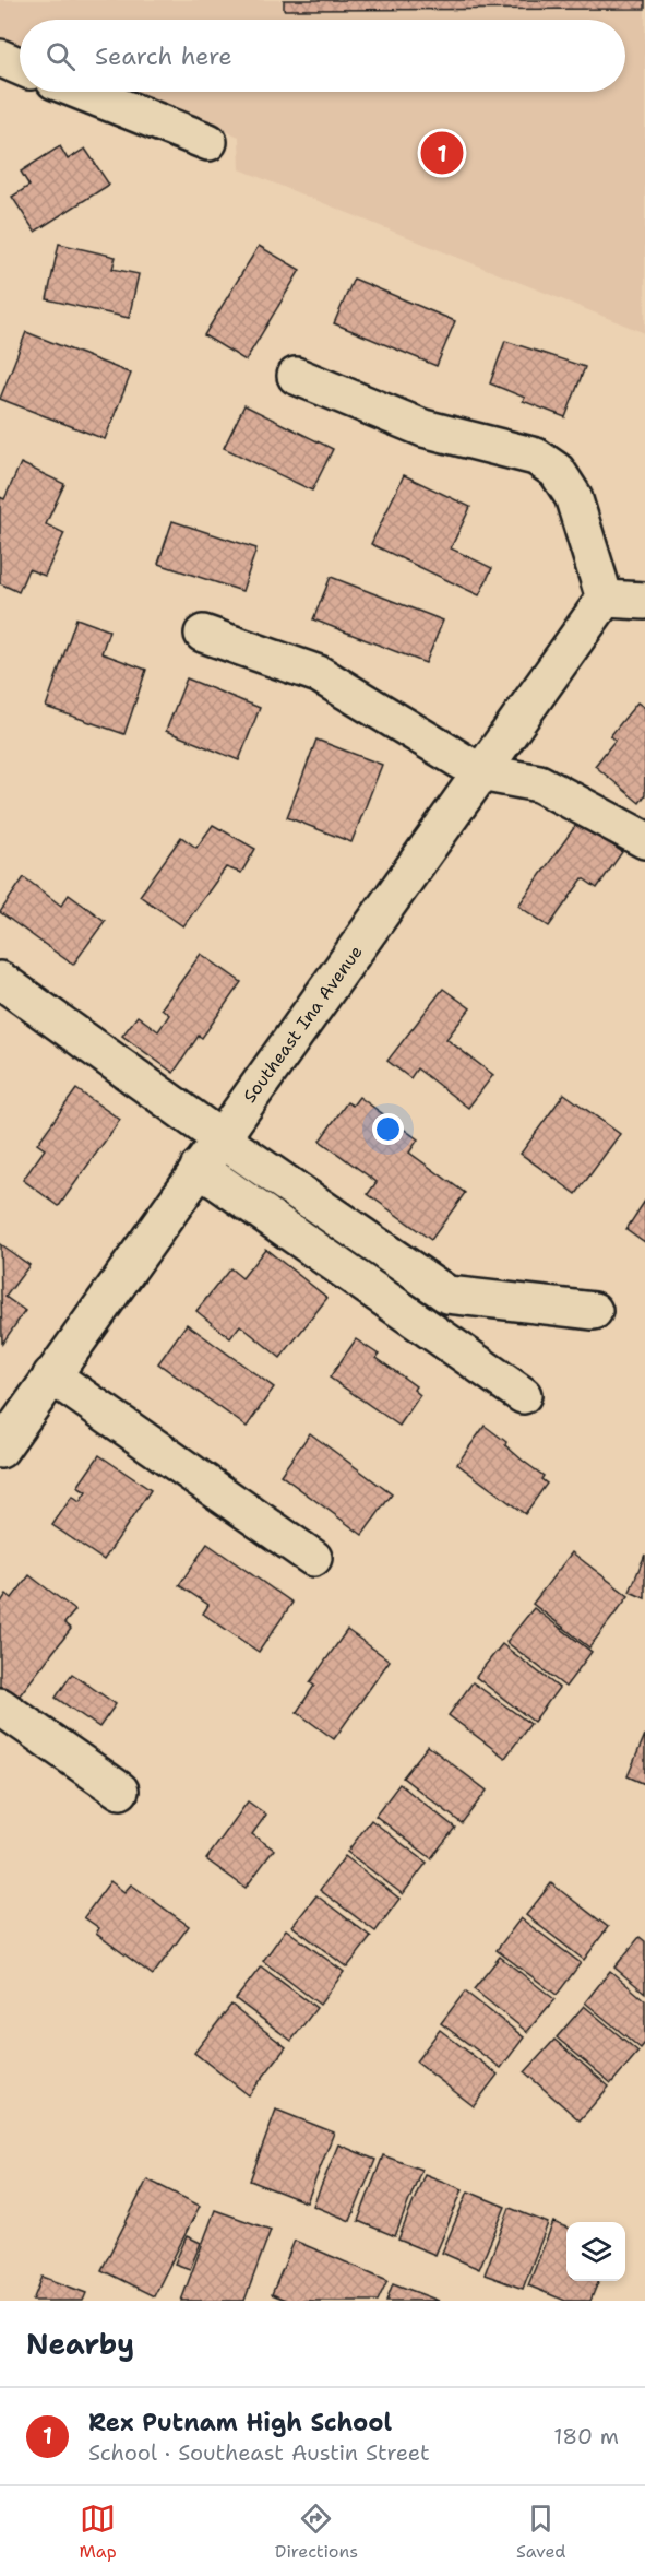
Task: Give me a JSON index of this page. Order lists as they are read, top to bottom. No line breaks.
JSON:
{"streets":{"street":["Southeast Ina Avenue"]},"page":{"search":"Search here","pins":"1","heading":"Nearby","list":[{"mark":"1","name":"Rex Putnam High School","note":"School · Southeast Austin Street","value":"180 m"}],"nav":["Map","Directions","Saved"]}}
